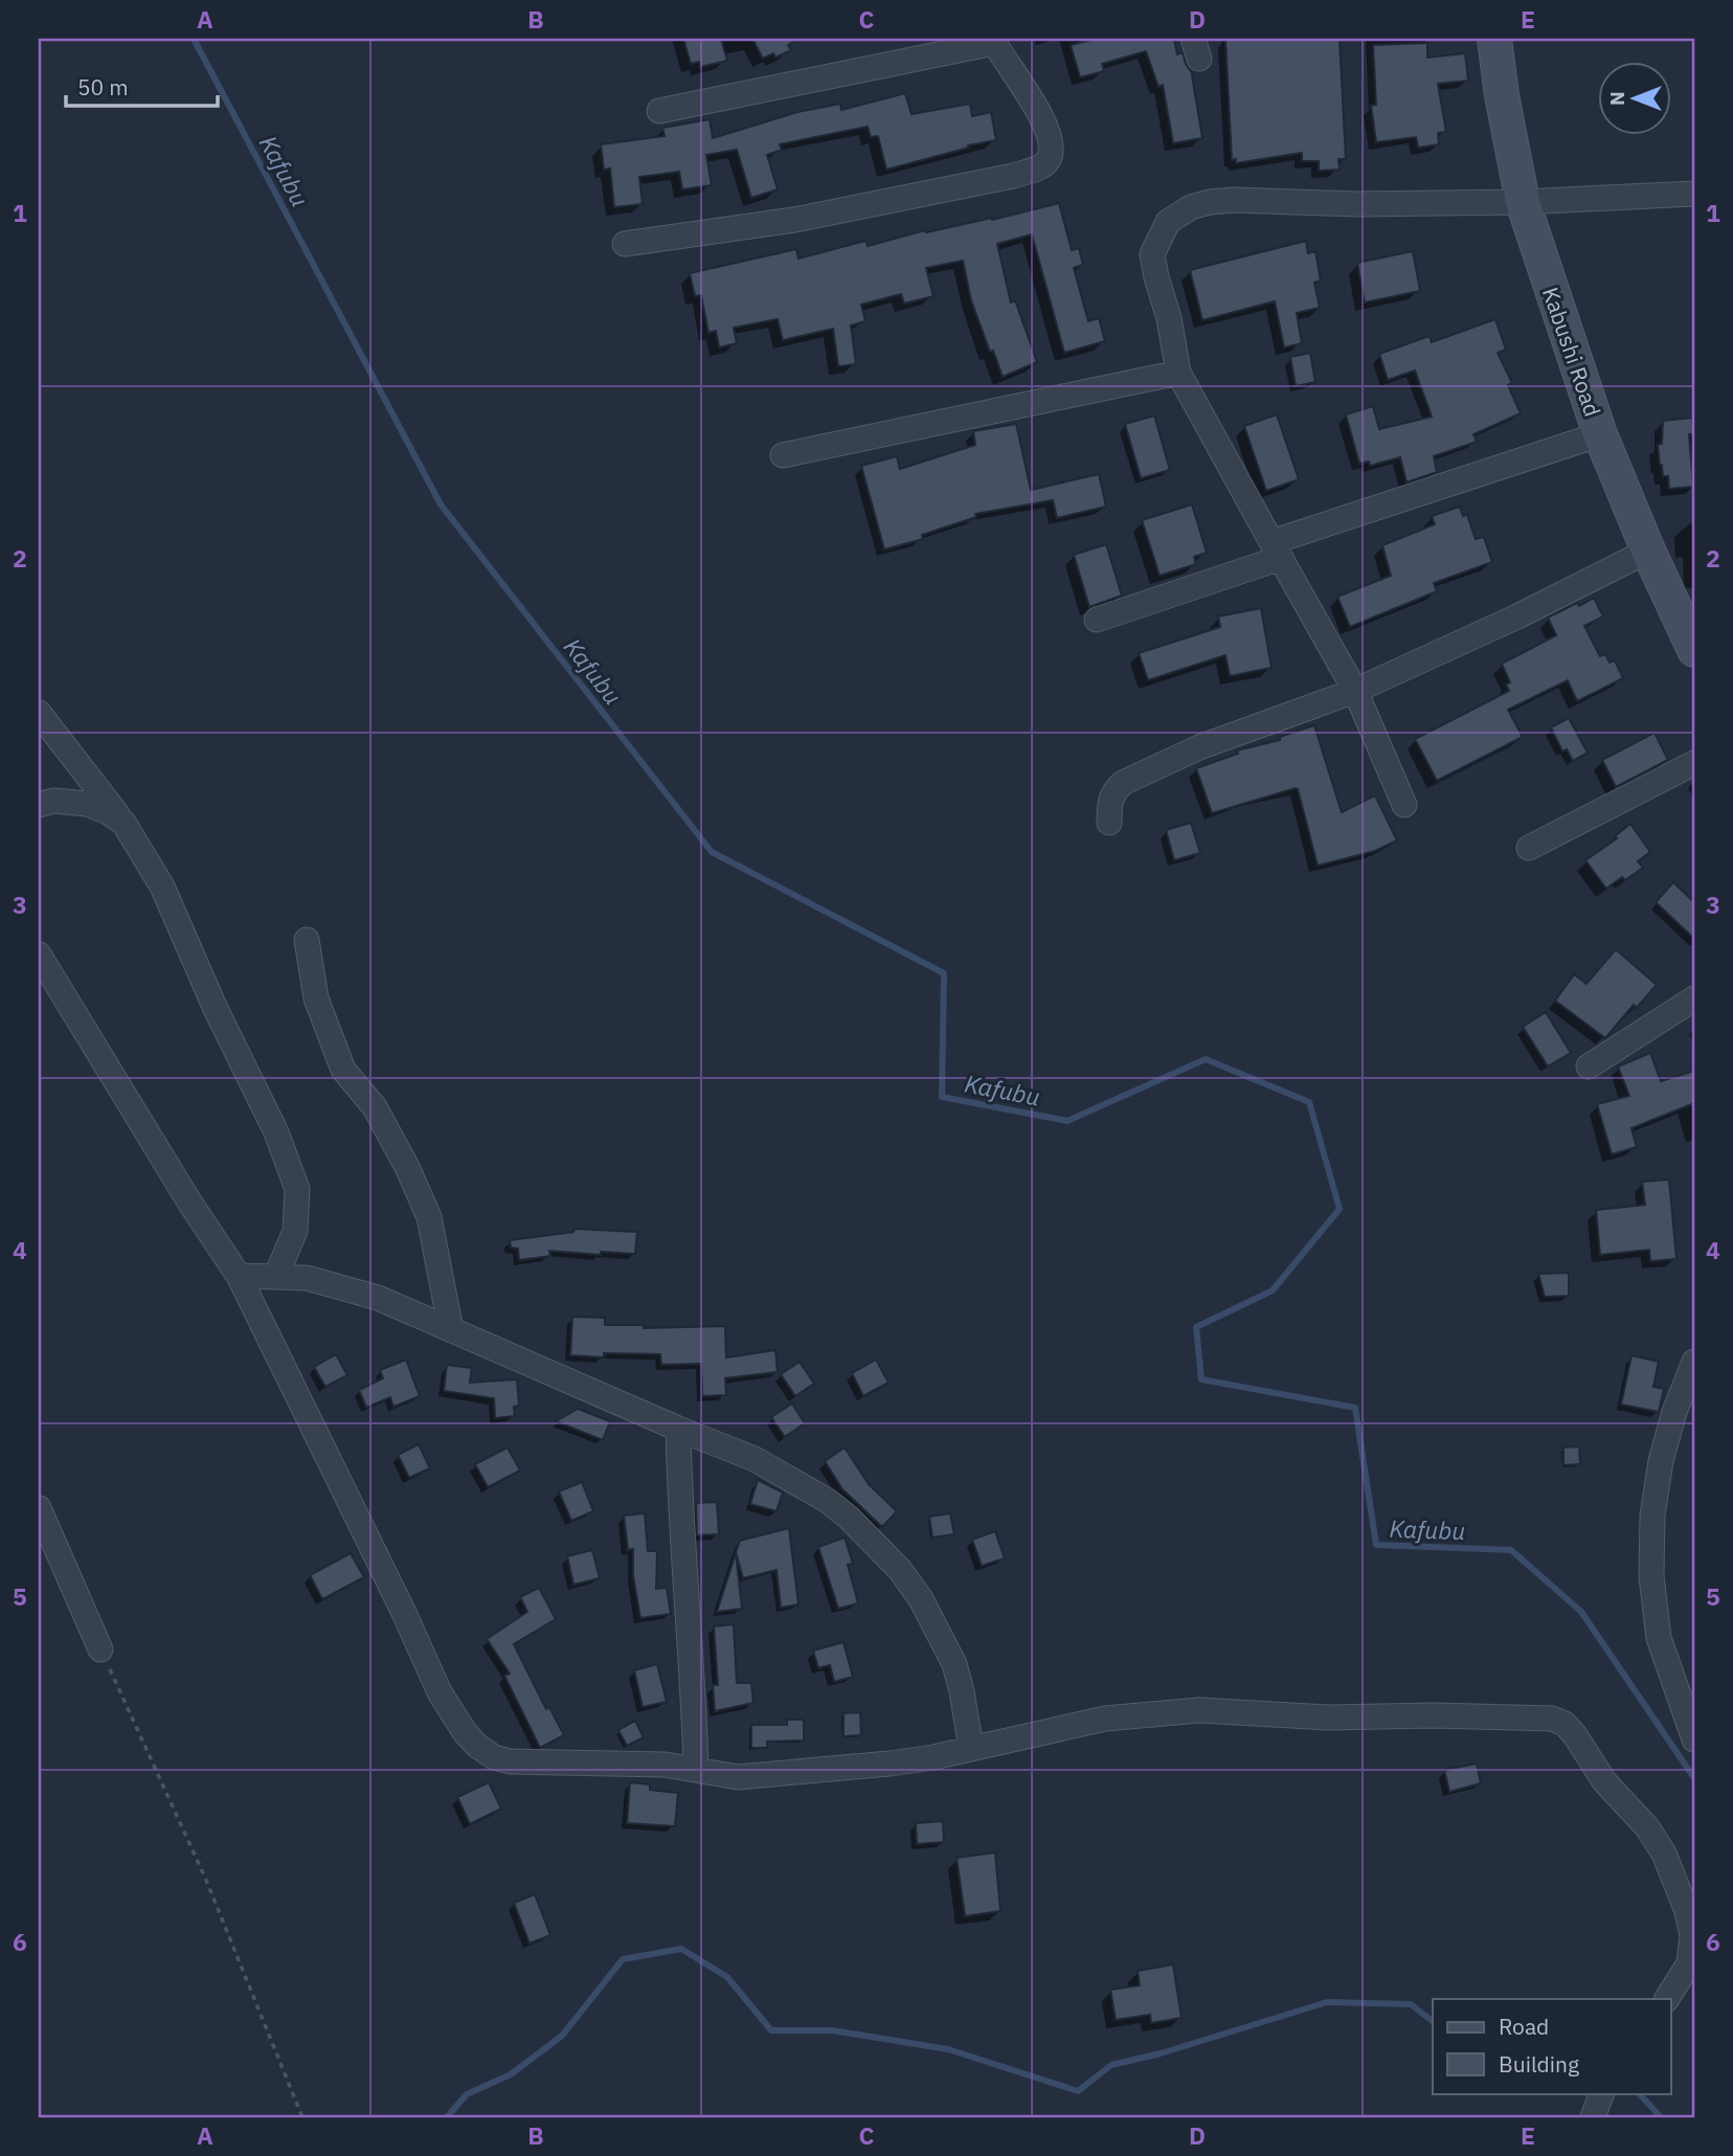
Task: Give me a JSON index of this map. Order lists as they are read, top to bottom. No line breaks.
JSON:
{"streets":{"main road":["Kabushi Road"]},"water":["Kafubu"],"legend":["Road","Building"],"scale_bar":"50 m","north":"left","grid":{"columns":["A","B","C","D","E"],"rows":["1","2","3","4","5","6"]}}
